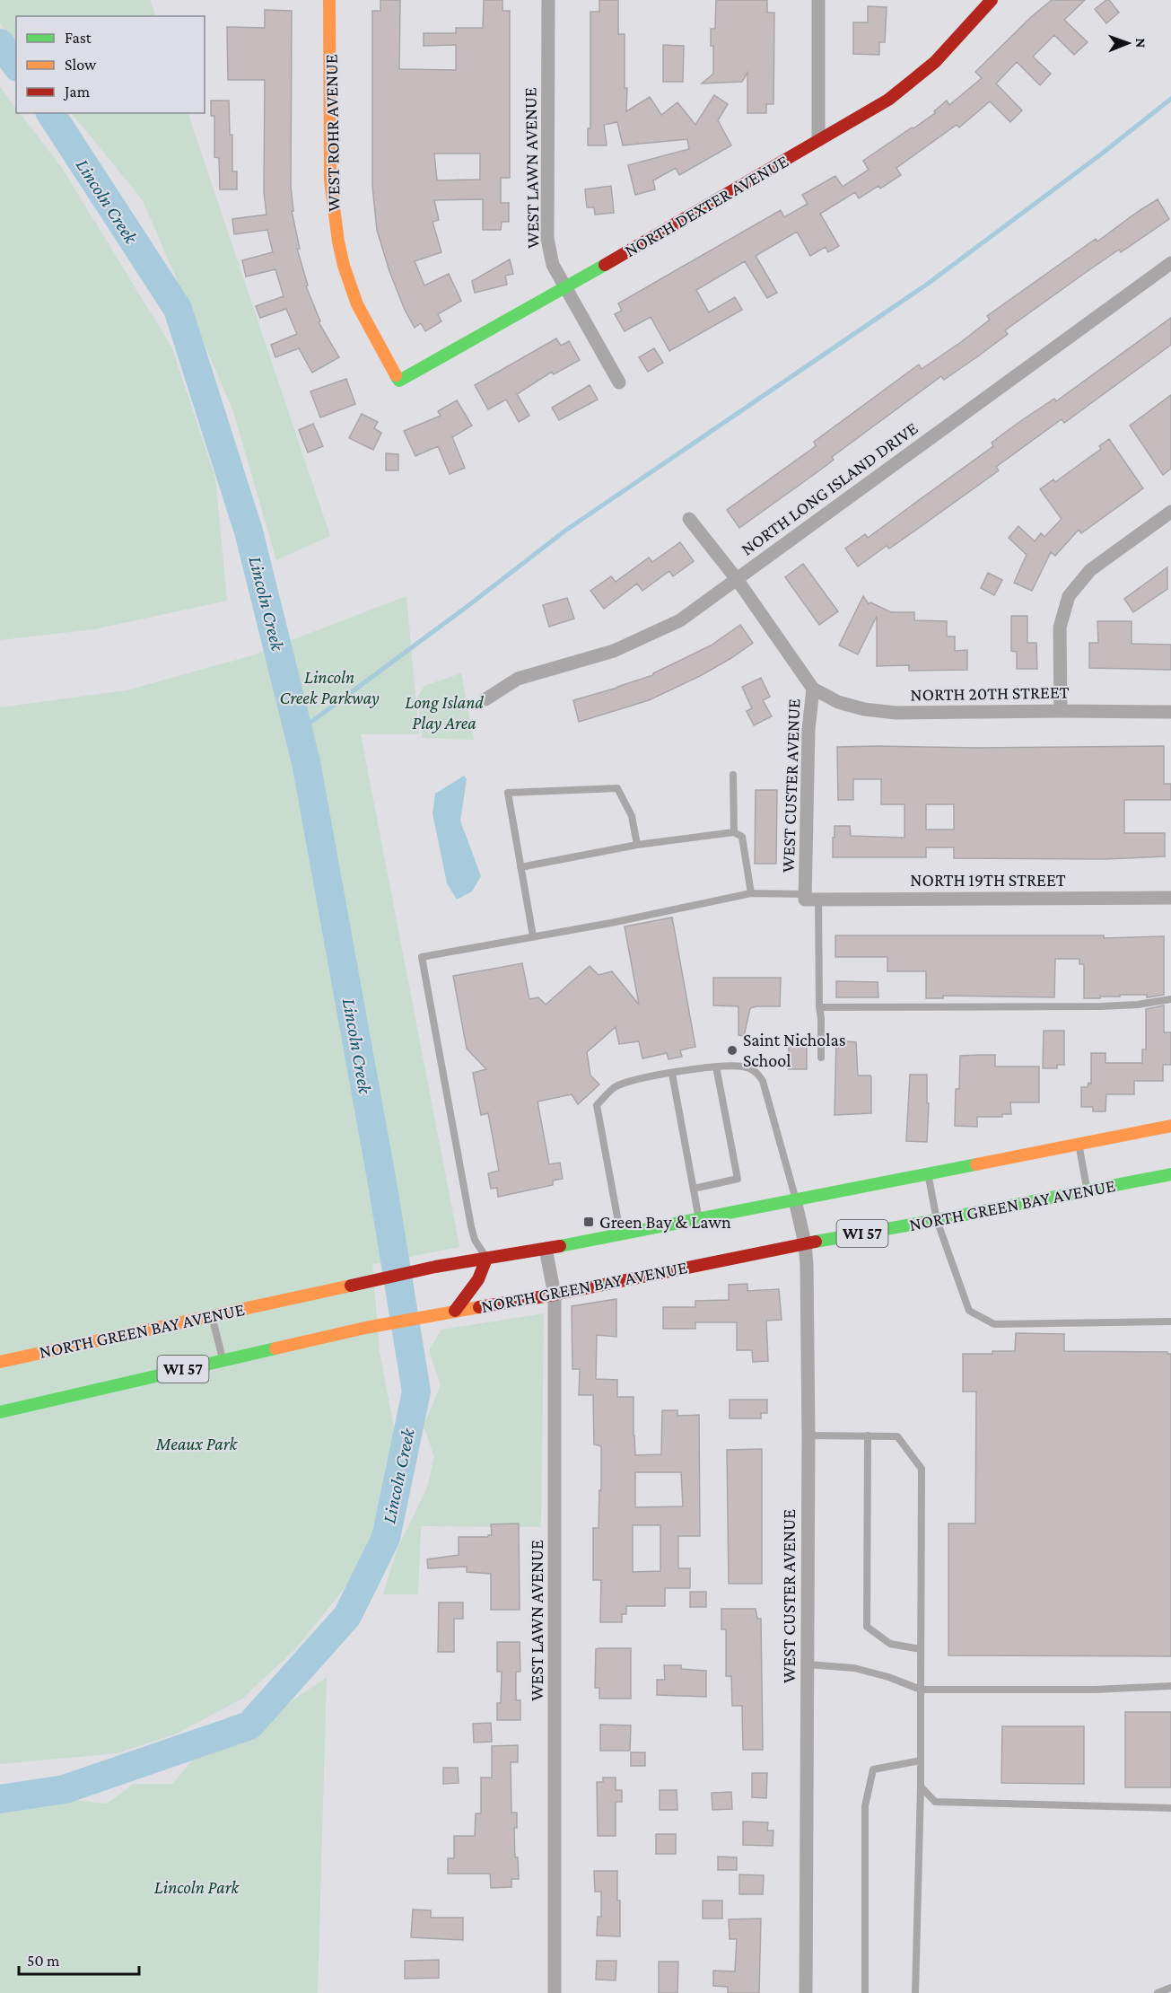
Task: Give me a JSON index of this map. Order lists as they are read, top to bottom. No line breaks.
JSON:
{"streets":{"main road":["WEST ROHR AVENUE","NORTH DEXTER AVENUE","NORTH GREEN BAY AVENUE","WI 57"],"street":["WEST LAWN AVENUE","NORTH LONG ISLAND DRIVE","NORTH 20TH STREET","WEST CUSTER AVENUE","NORTH 19TH STREET"]},"crossings":[["WEST ROHR AVENUE","NORTH DEXTER AVENUE"],["WEST LAWN AVENUE","NORTH DEXTER AVENUE"],["WEST LAWN AVENUE","NORTH GREEN BAY AVENUE"],["NORTH LONG ISLAND DRIVE","WEST CUSTER AVENUE"],["NORTH 20TH STREET","WEST CUSTER AVENUE"],["WEST CUSTER AVENUE","NORTH 19TH STREET"],["WEST CUSTER AVENUE","NORTH GREEN BAY AVENUE"]],"water":["Lincoln Creek"],"parks":["Lincoln Creek Parkway","Long Island Play Area","Meaux Park","Lincoln Park"],"places":{"other":["Saint Nicholas School"],"transit":["Green Bay & Lawn"]},"legend":["Fast","Slow","Jam"],"scale_bar":"50 m","north":"right"}
